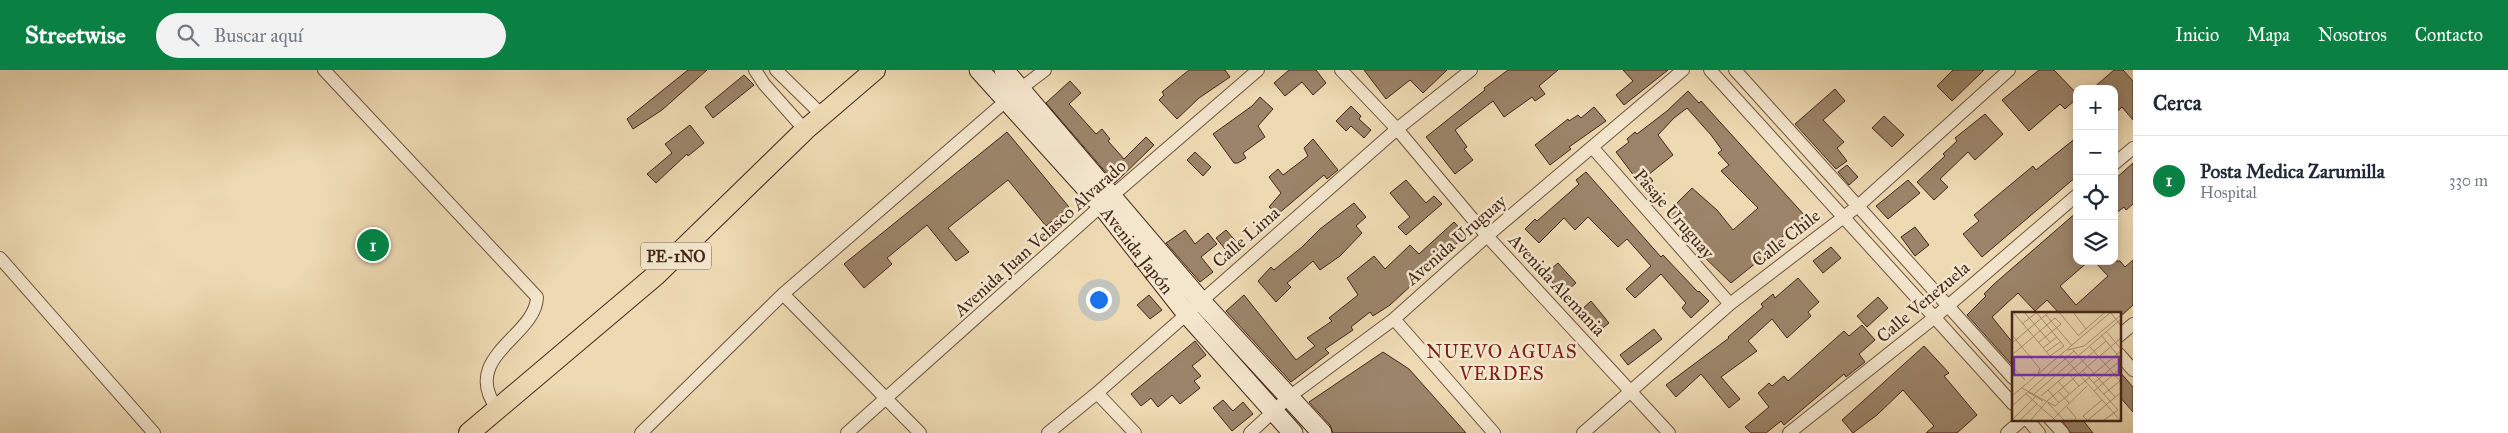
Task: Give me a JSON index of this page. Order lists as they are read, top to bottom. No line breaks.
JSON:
{"streets":{"main road":["PE-1NO"],"street":["Pasaje Uruguay","Calle Lima","Avenida Juan Velasco Alvarado","Calle Chile","Avenida Uruguay","Avenida Japón","Avenida Alemania","Calle Venezuela"]},"crossings":[["Pasaje Uruguay","Calle Chile"],["Pasaje Uruguay","Avenida Uruguay"],["Calle Lima","Avenida Japón"],["Calle Lima","Avenida Alemania"],["Avenida Juan Velasco Alvarado","Avenida Japón"],["Calle Chile","Avenida Alemania"],["Avenida Uruguay","Avenida Japón"],["Avenida Uruguay","Avenida Alemania"]],"districts":["NUEVO AGUAS VERDES"],"page":{"header":"Streetwise","search":"Buscar aquí","nav":["Inicio","Mapa","Nosotros","Contacto"],"heading":"Cerca","map_buttons":["+","−"],"list":[{"mark":"1","name":"Posta Medica Zarumilla","note":"Hospital","value":"330 m"}],"pins":"1"}}
